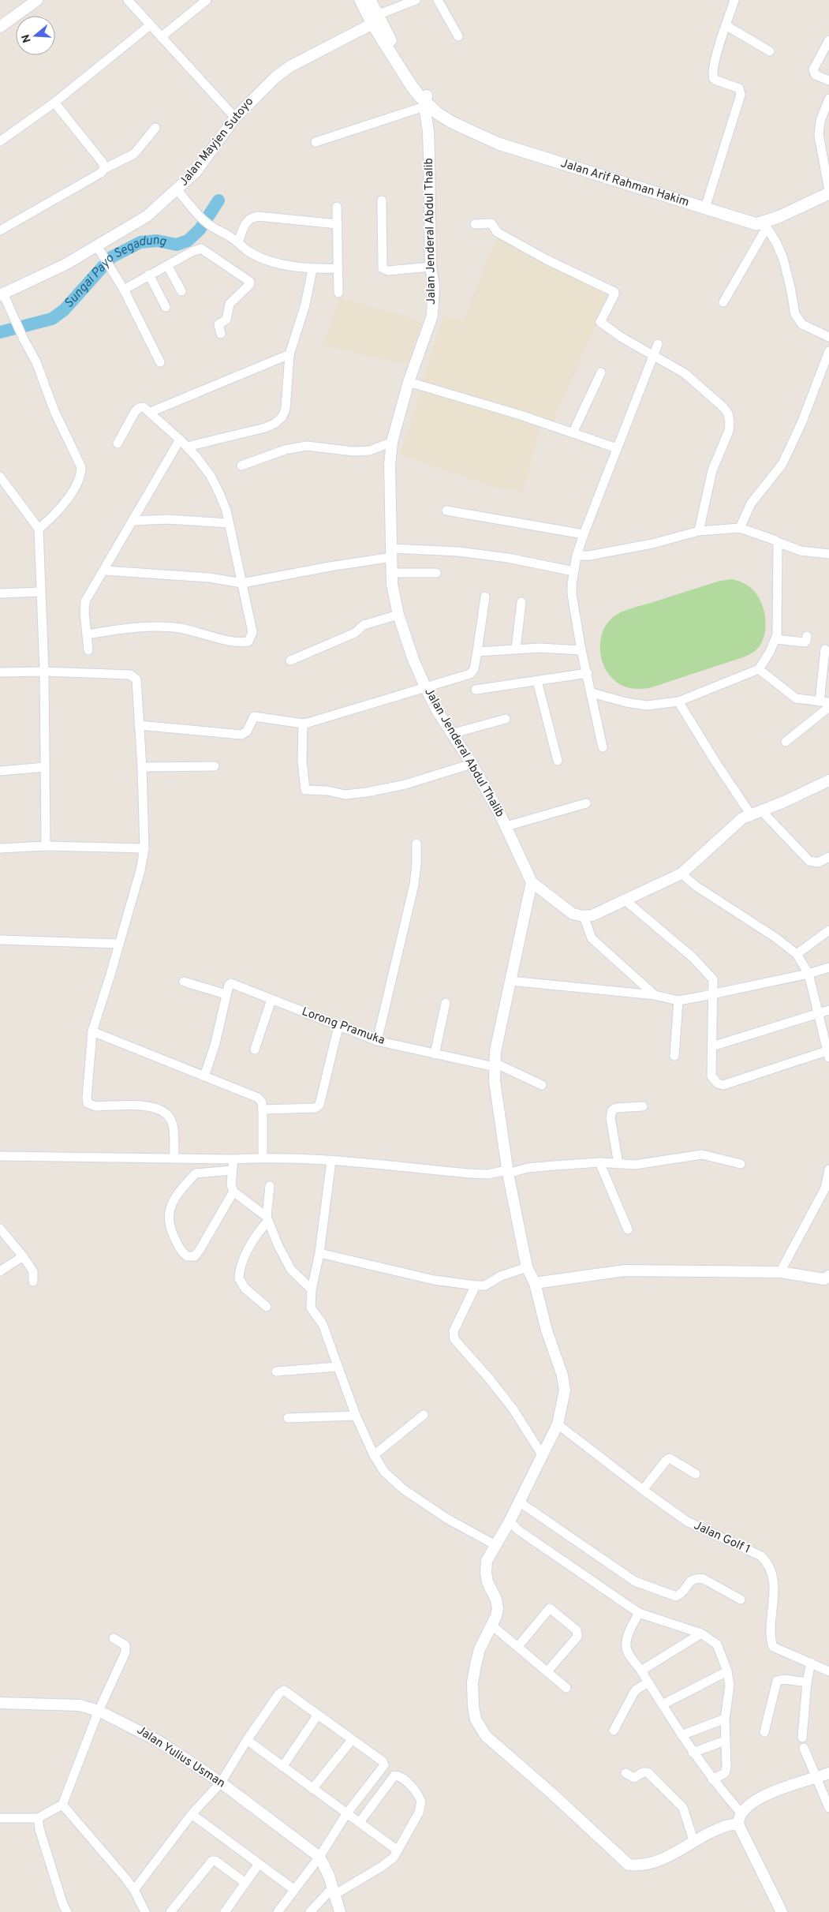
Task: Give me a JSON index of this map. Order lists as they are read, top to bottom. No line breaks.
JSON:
{"streets":{"main road":["Jalan Arif Rahman Hakim"],"street":["Jalan Mayjen Sutoyo","Jalan Jenderal Abdul Thalib","Lorong Pramuka","Jalan Golf 1","Jalan Yulius Usman"]},"crossings":[["Jalan Mayjen Sutoyo","Jalan Arif Rahman Hakim"],["Jalan Arif Rahman Hakim","Jalan Jenderal Abdul Thalib"]],"water":["Sungai Payo Segadung"],"north":"left"}
